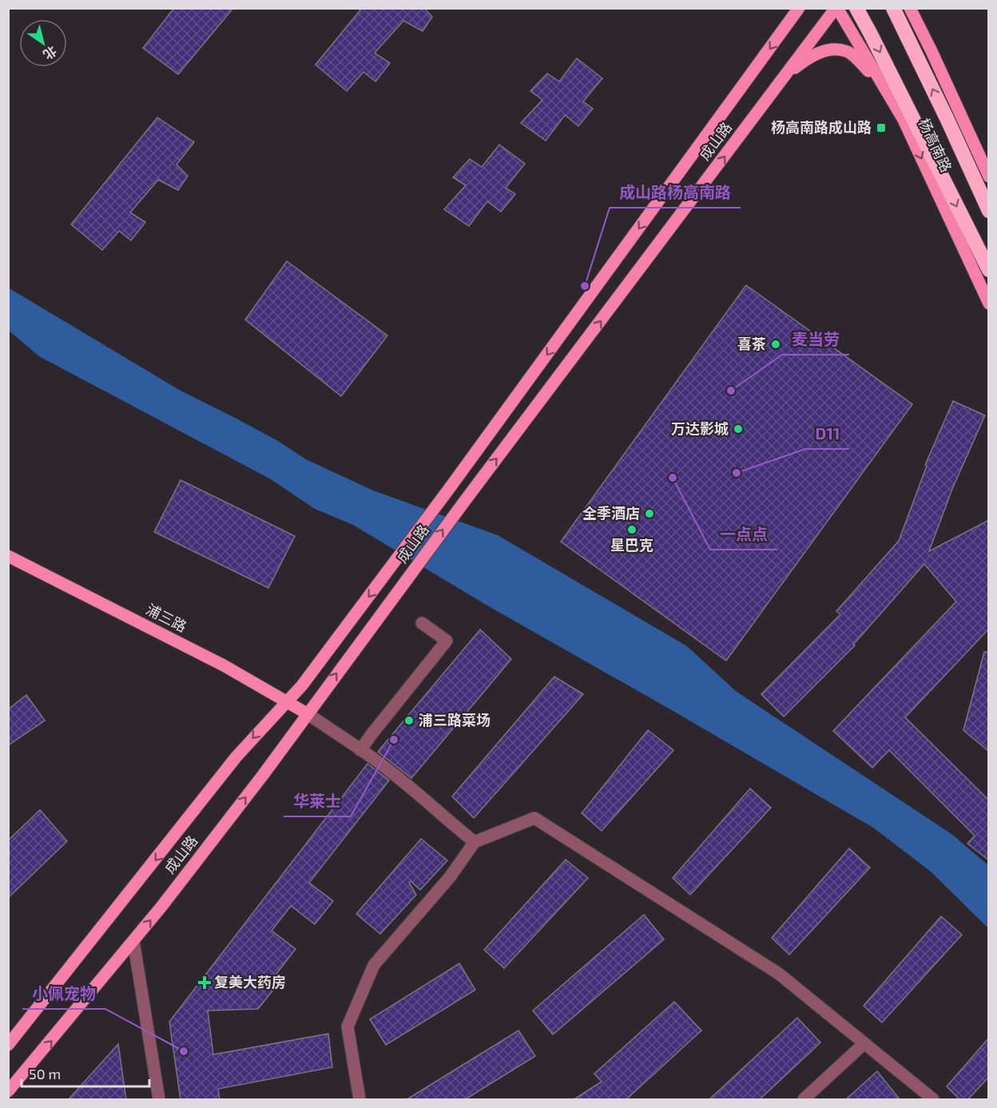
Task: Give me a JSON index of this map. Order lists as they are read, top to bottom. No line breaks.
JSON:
{"streets":{"highway":["杨高南路"],"main road":["成山路","浦三路"]},"crossings":[["成山路","杨高南路"],["成山路","浦三路"]],"places":{"transit":["杨高南路成山路"],"other":["成山路杨高南路","喜茶","麦当劳","万达影城","D11","一点点","全季酒店","星巴克","浦三路菜场","华莱士","小佩宠物"],"health":["复美大药房"]},"scale_bar":"50 m","north":"bottom right"}
